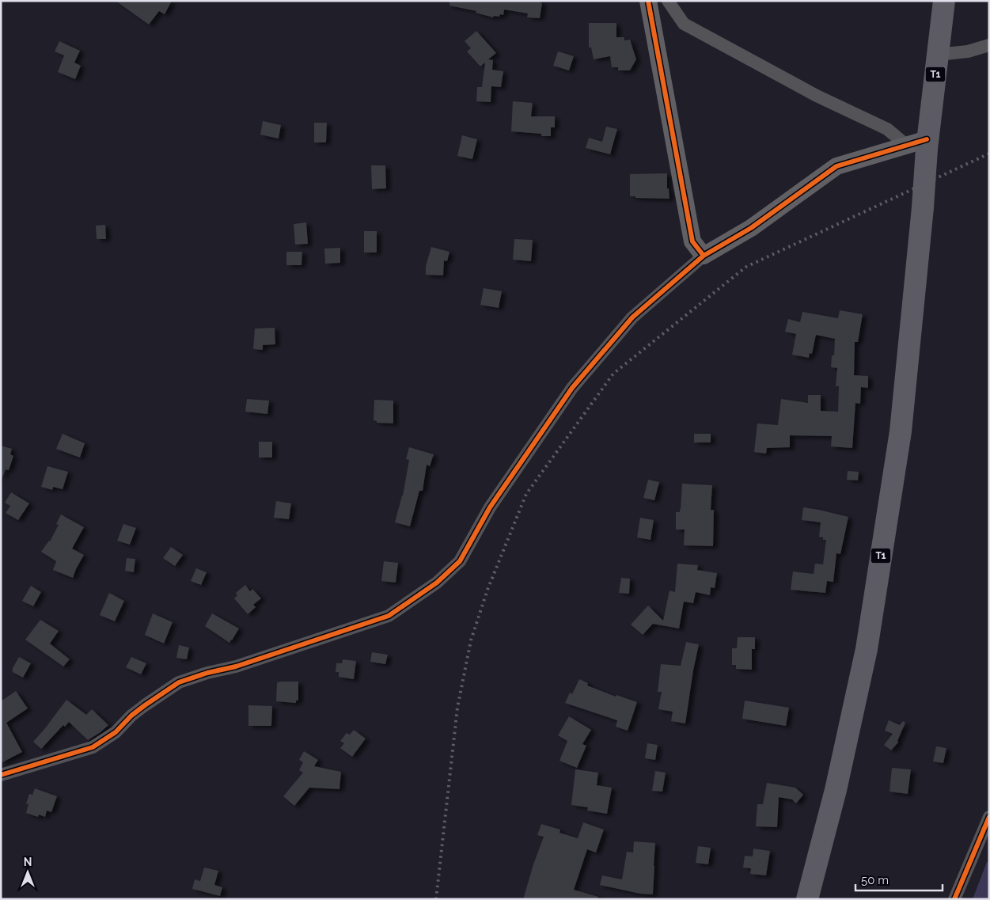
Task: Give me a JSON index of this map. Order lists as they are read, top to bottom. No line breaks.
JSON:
{"streets":{"highway":["T1"]},"scale_bar":"50 m","north":"top"}
